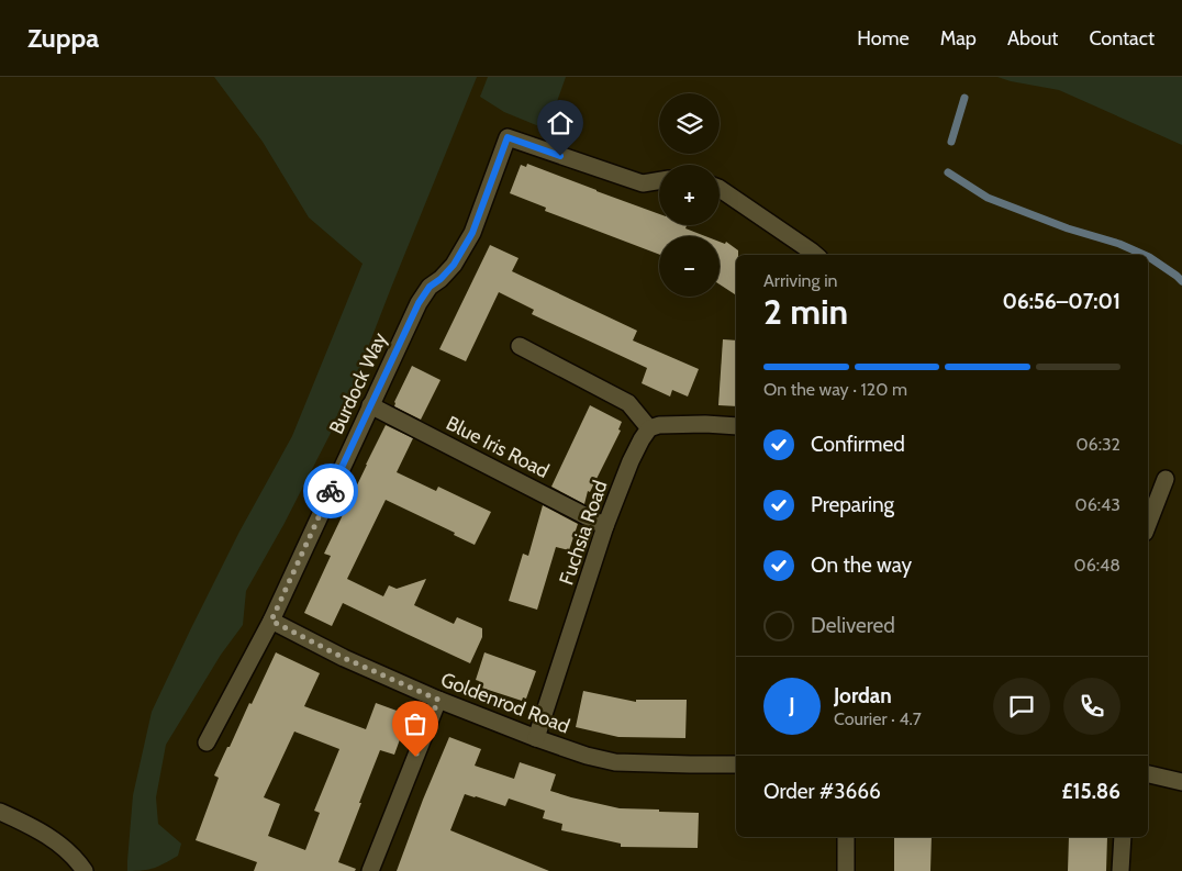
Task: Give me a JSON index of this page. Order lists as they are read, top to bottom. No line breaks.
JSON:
{"streets":{"street":["Burdock Way","Blue Iris Road","Fuchsia Road","Goldenrod Road"]},"crossings":[["Burdock Way","Blue Iris Road"],["Burdock Way","Goldenrod Road"],["Blue Iris Road","Fuchsia Road"],["Fuchsia Road","Goldenrod Road"]],"page":{"header":"Zuppa","nav":["Home","Map","About","Contact"],"map_buttons":["+","−"],"heading":["2 min","Arriving in","06:56–07:01"],"panel":["Jordan","Courier · 4.7","Order #3666","£15.86"],"bar":"On the way · 120 m","list":[["Confirmed","06:32"],["Preparing","06:43"],["On the way","06:48"],"Delivered"],"round":"J"}}
